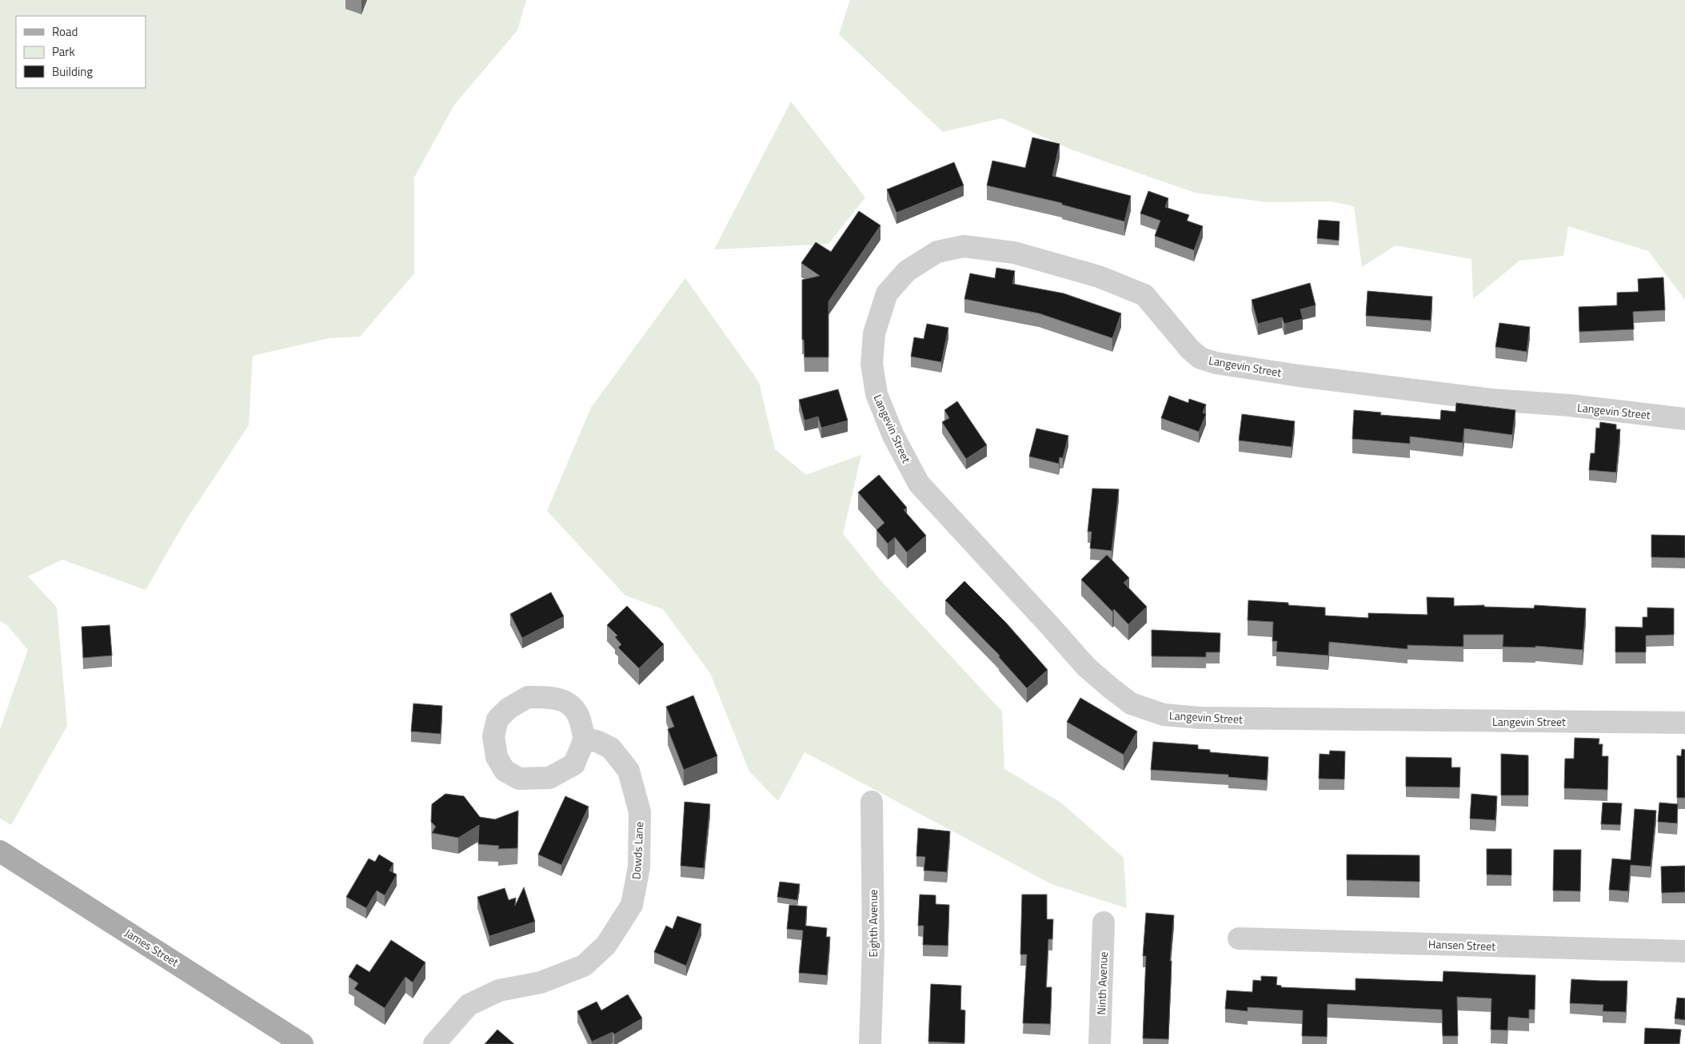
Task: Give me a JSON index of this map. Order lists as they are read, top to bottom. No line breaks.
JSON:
{"streets":{"main road":["James Street"],"street":["Langevin Street","Dowds Lane","Eighth Avenue","Hansen Street","Ninth Avenue"]},"legend":["Road","Park","Building"]}
